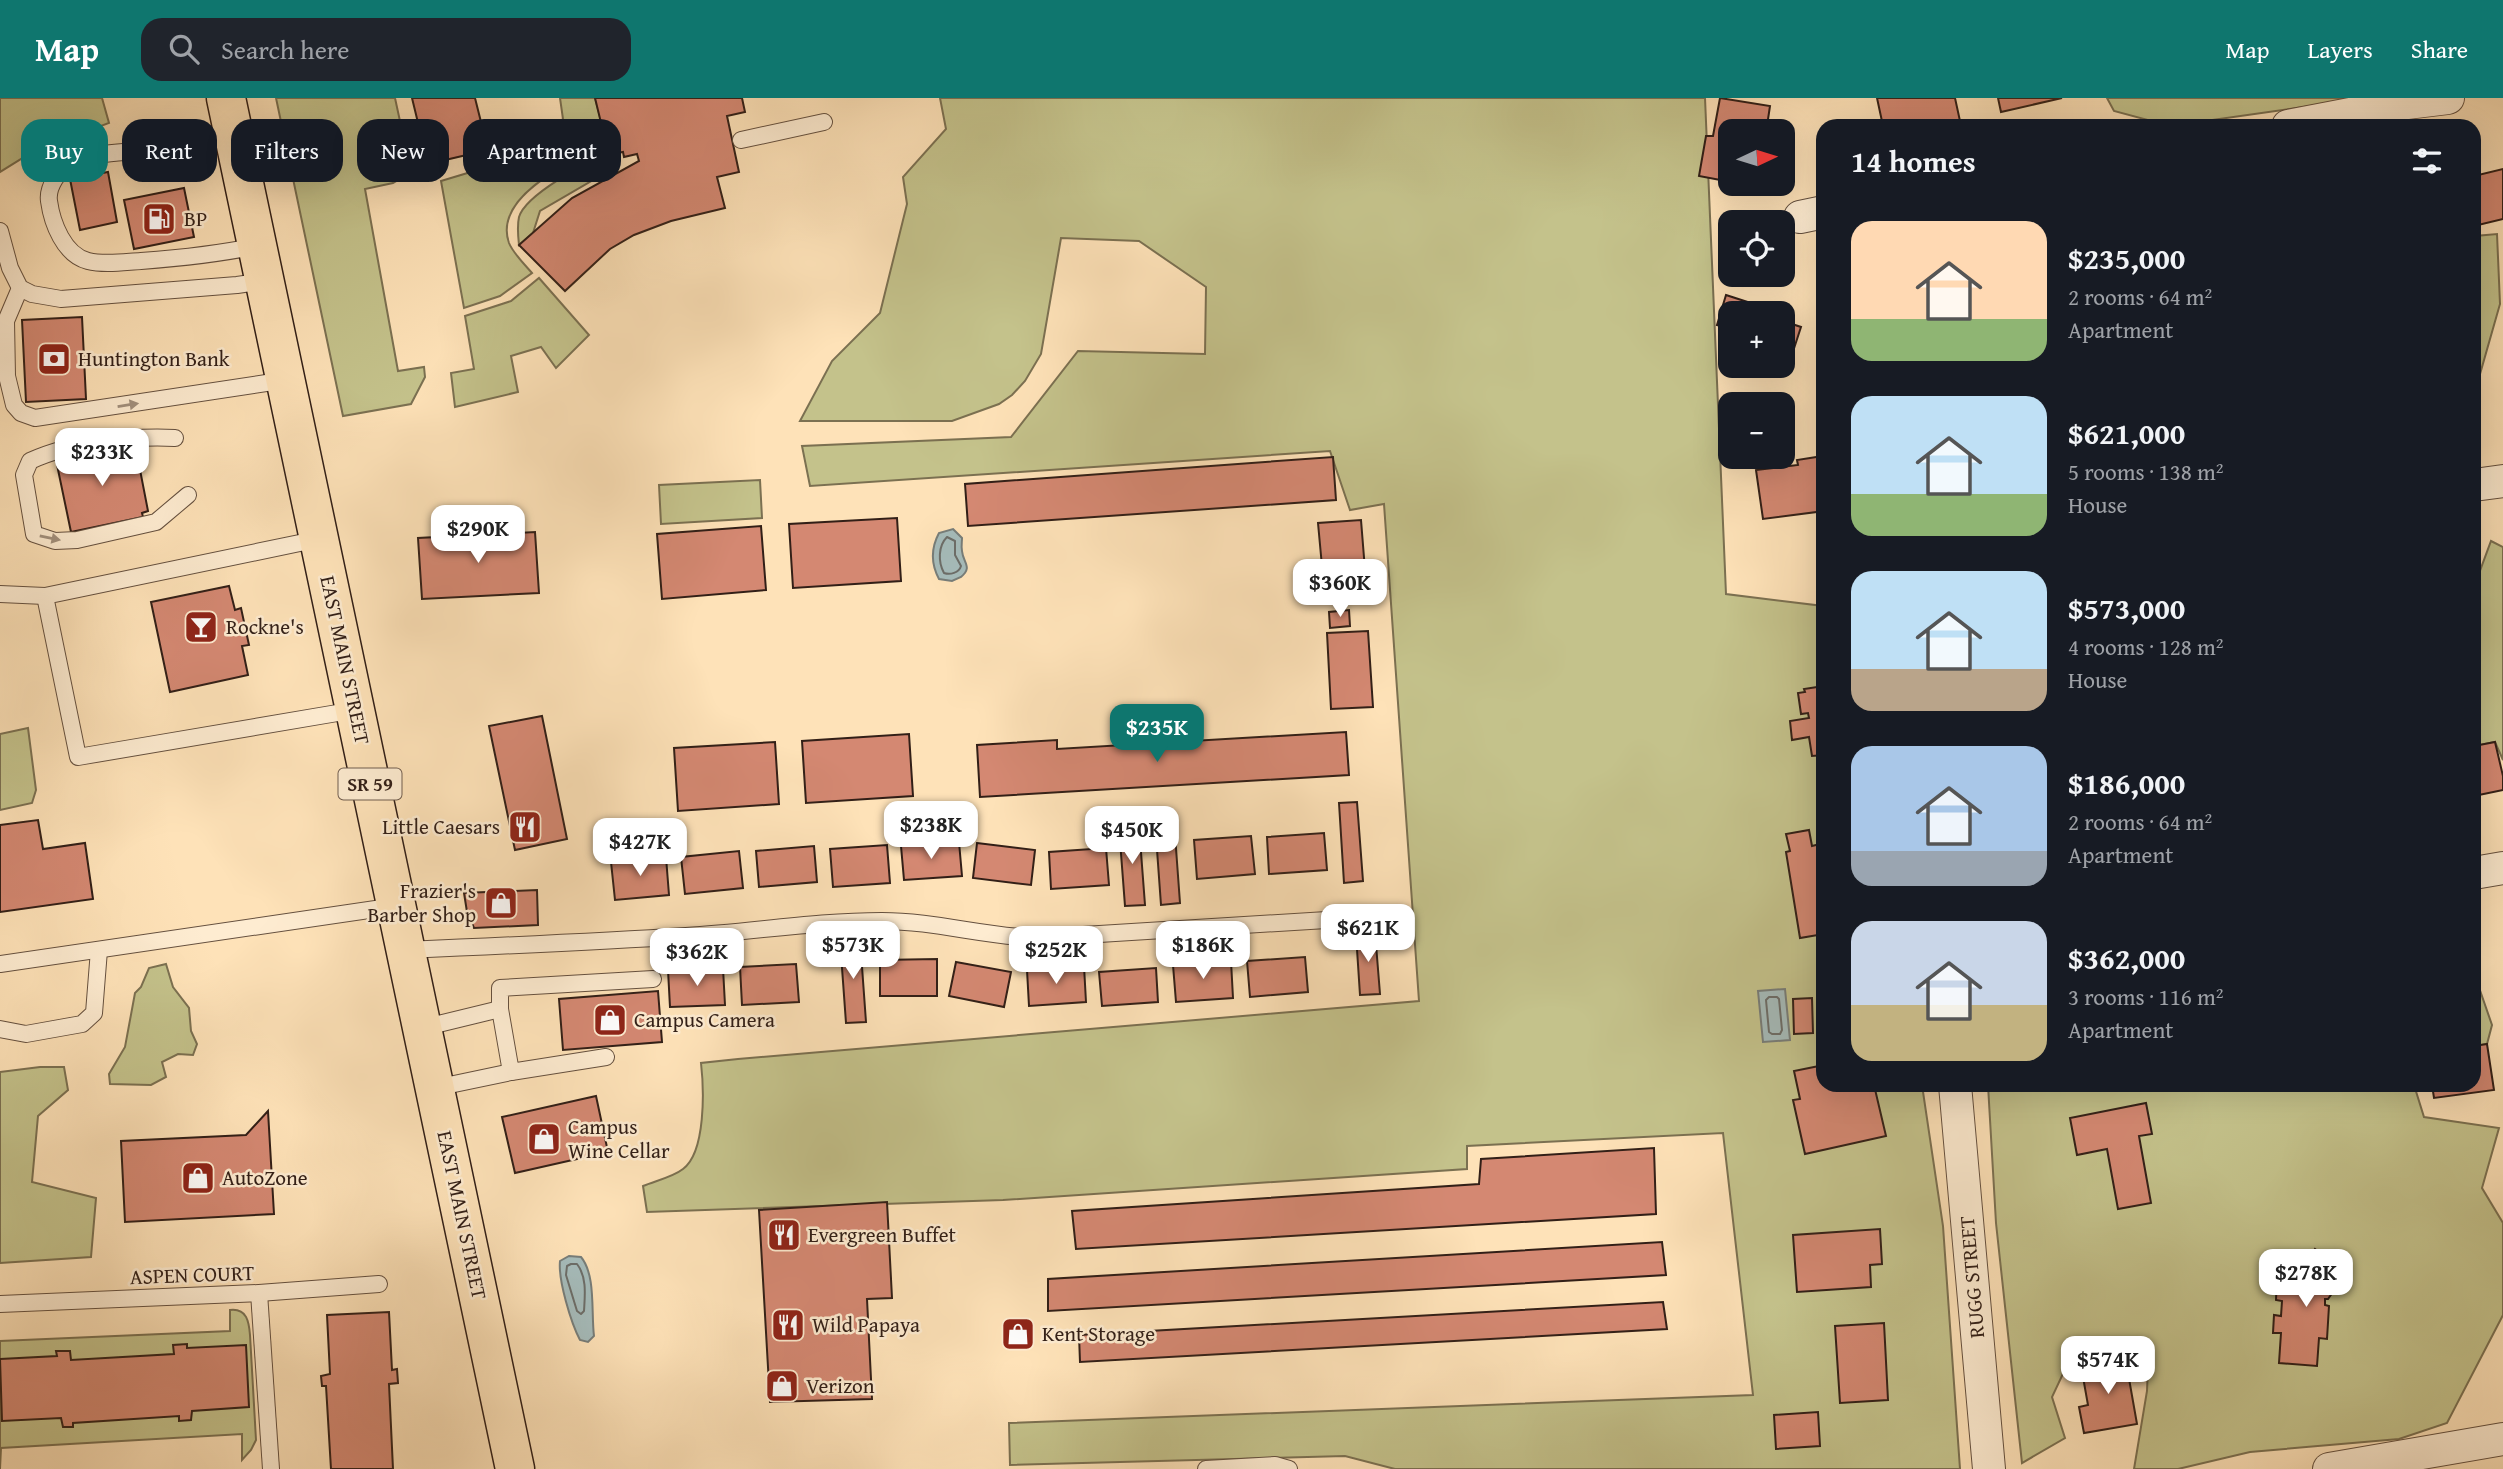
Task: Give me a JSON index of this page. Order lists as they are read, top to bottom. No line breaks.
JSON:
{"streets":{"main road":["EAST MAIN STREET","SR 59"],"street":["RUGG STREET"],"lane":["ASPEN COURT"]},"places":{"fuel station":["BP"],"bank":["Huntington Bank"],"bar":["Rockne's"],"restaurant":["Little Caesars","Evergreen Buffet","Wild Papaya"],"shop":["Frazier's Barber Shop","Campus Camera","Campus Wine Cellar","AutoZone","Kent Storage","Verizon"]},"north":"right","page":{"header":"Map","search":"Search here","nav":["Map","Layers","Share"],"map_buttons":["+","−"],"chip":["Buy","Rent","Filters","New","Apartment"],"heading":"14 homes","list":[{"name":"$235,000","note":"2 rooms · 64 m² · Apartment"},{"name":"$621,000","note":"5 rooms · 138 m² · House"},{"name":"$573,000","note":"4 rooms · 128 m² · House"},{"name":"$186,000","note":"2 rooms · 64 m² · Apartment"},{"name":"$362,000","note":"3 rooms · 116 m² · Apartment"}],"price":["$233K","$290K","$360K","$235K","$238K","$450K","$427K","$621K","$573K","$186K","$252K","$362K","$278K","$574K"]}}
